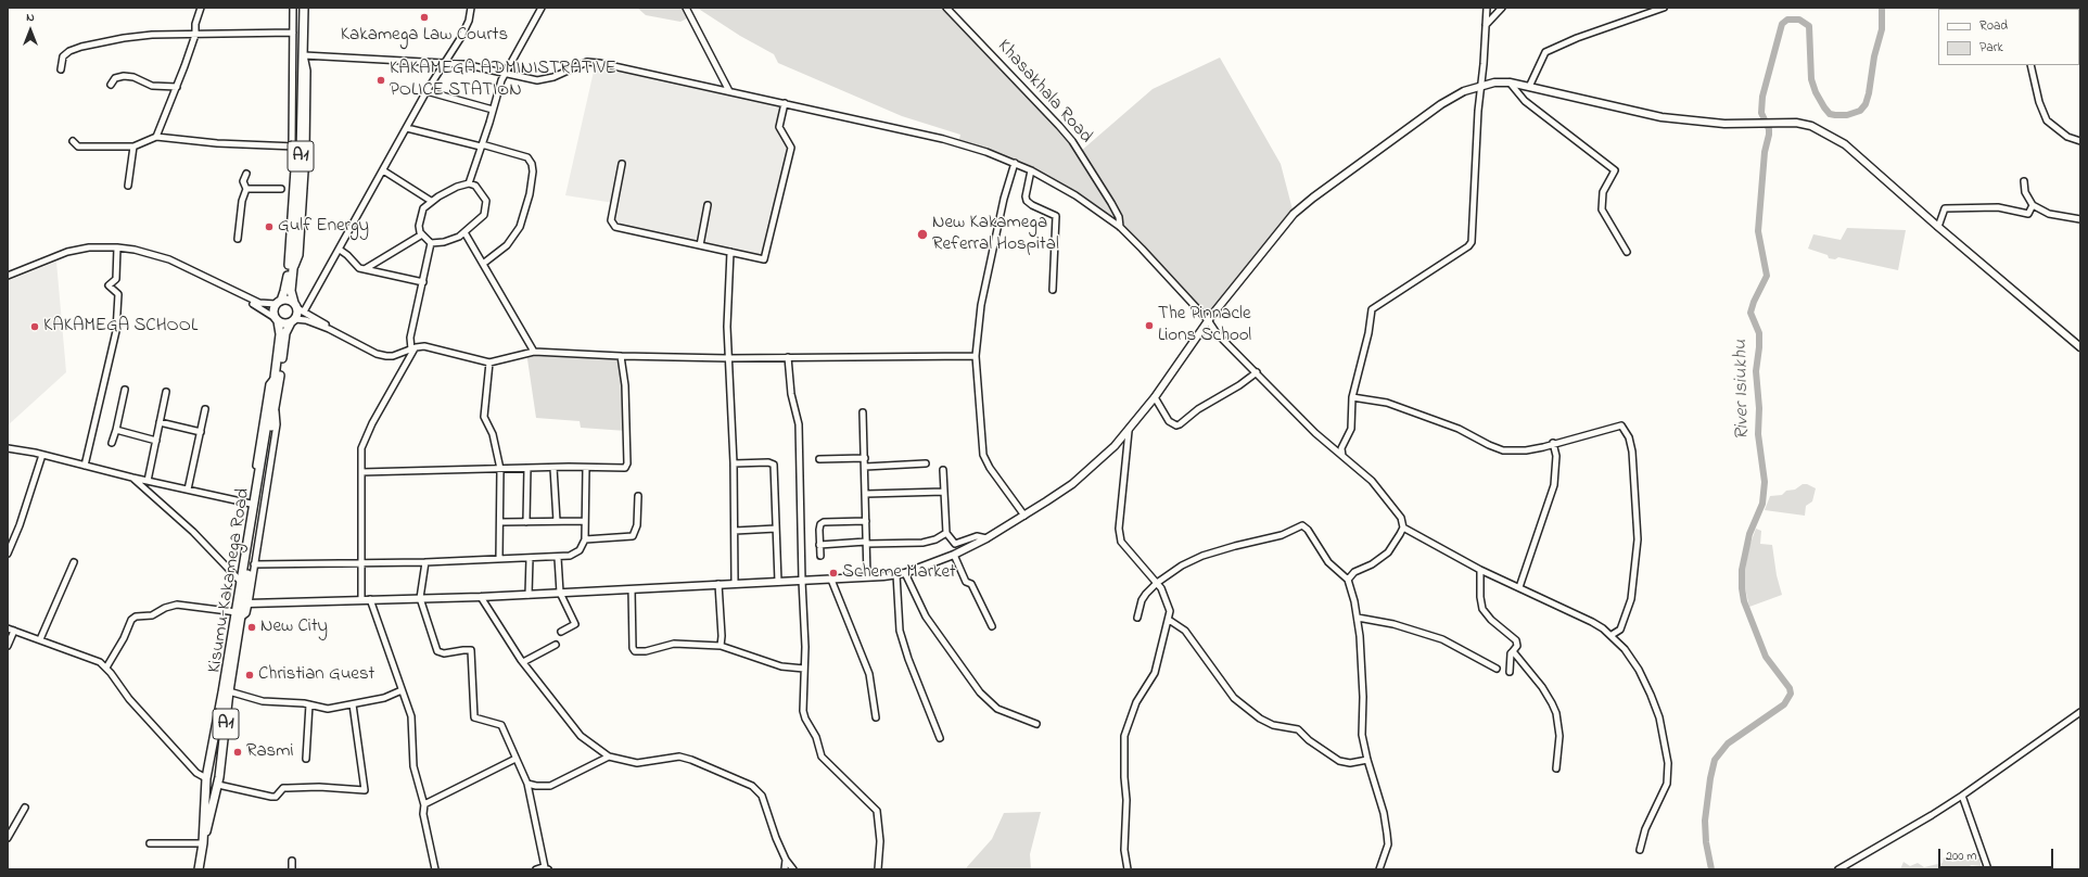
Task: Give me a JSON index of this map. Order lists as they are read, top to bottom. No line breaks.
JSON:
{"streets":{"highway":["A1","Kisumu-Kakamega Road"],"street":["Khasakhala Road"]},"crossings":[["A1","Kisumu-Kakamega Road"]],"water":["River Isiukhu"],"places":["Kakamega Law Courts","KAKAMEGA ADMINISTRATIVE POLICE STATION","Gulf Energy","New Kakamega Referral Hospital","The Pinnacle Lions School","KAKAMEGA SCHOOL","Scheme Market","New City","Christian Guest","Rasmi"],"legend":["Road","Park"],"scale_bar":"200 m","north":"top"}
